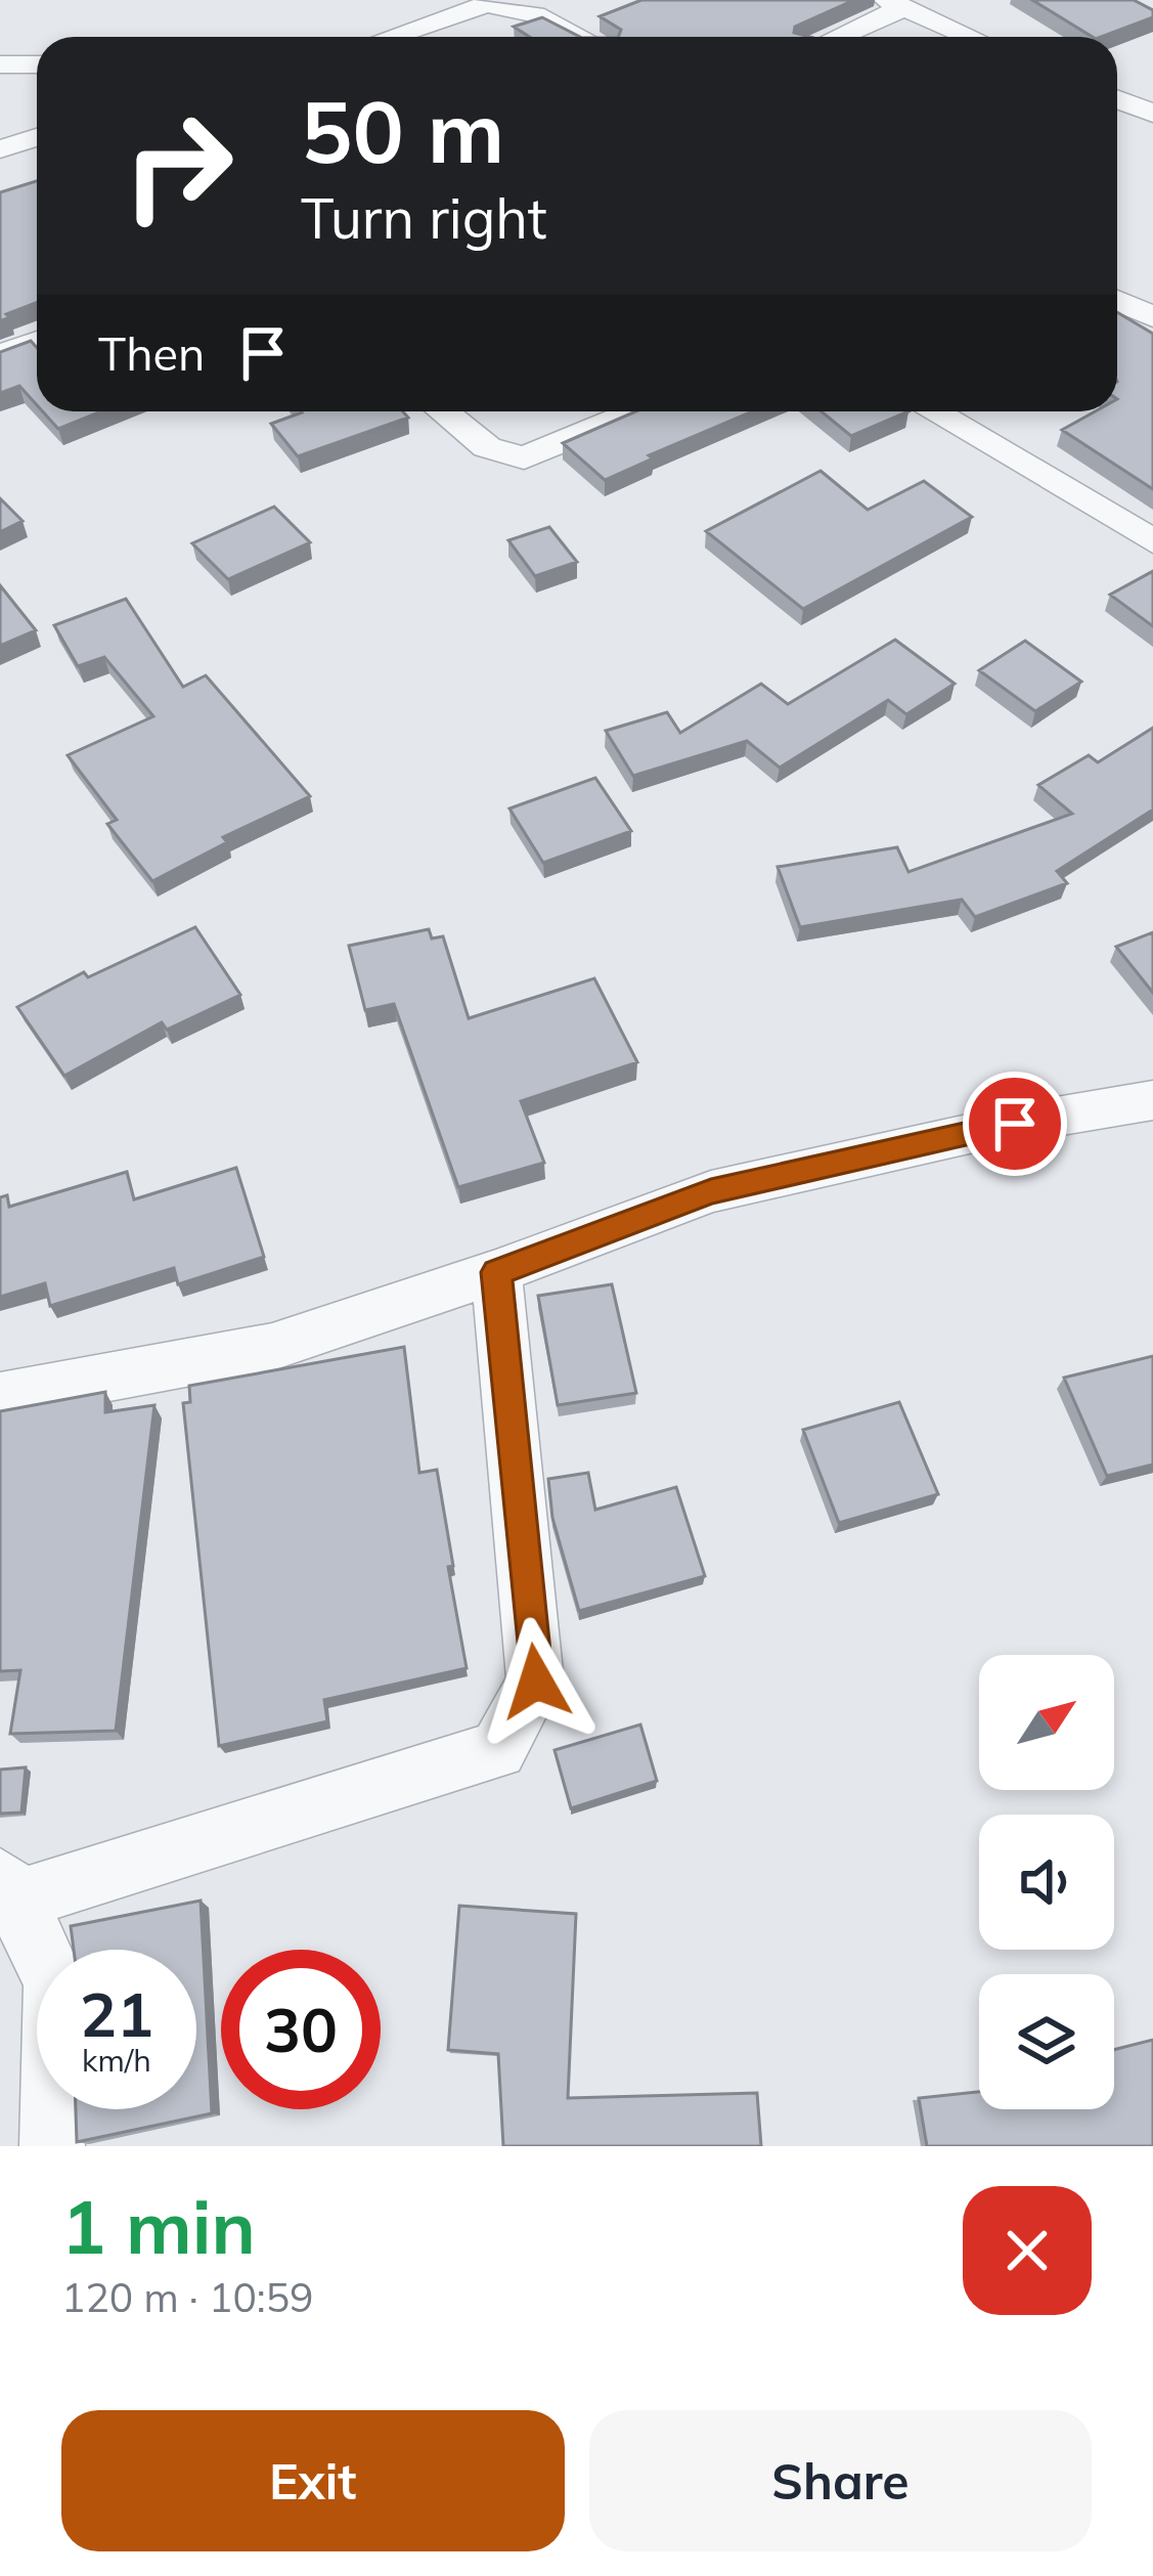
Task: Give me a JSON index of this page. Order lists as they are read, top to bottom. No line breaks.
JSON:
{"north":"top right","page":{"turn":["50 m","Turn right"],"then":"Then","speed":"21 km/h","limit":"30","heading":["1 min","120 m · 10:59"],"buttons":["Exit","Share"]}}
